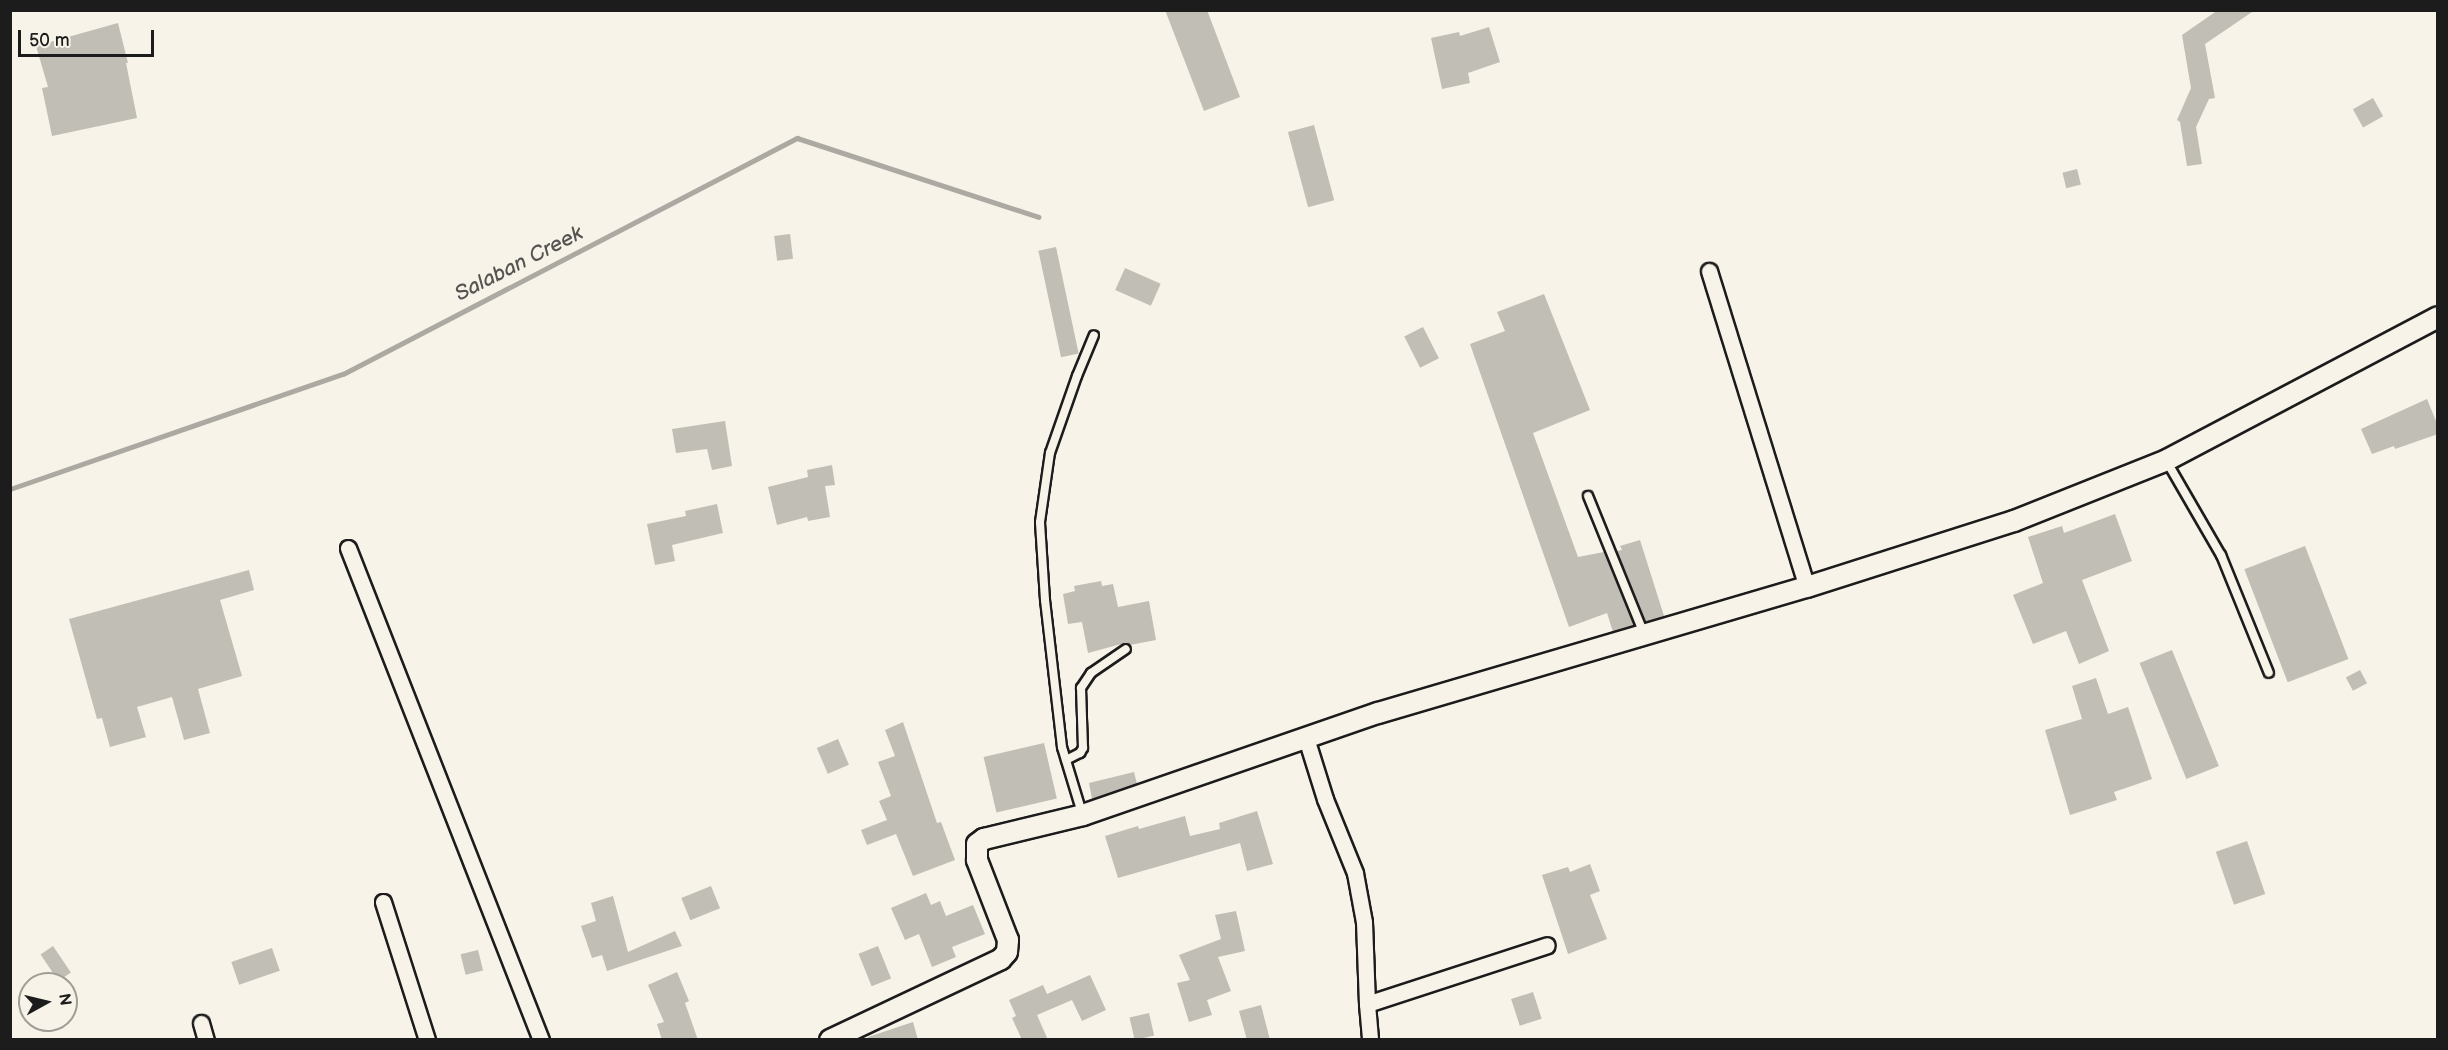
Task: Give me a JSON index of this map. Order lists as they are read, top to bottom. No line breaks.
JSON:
{"water":["Salaban Creek"],"scale_bar":"50 m","north":"right"}
